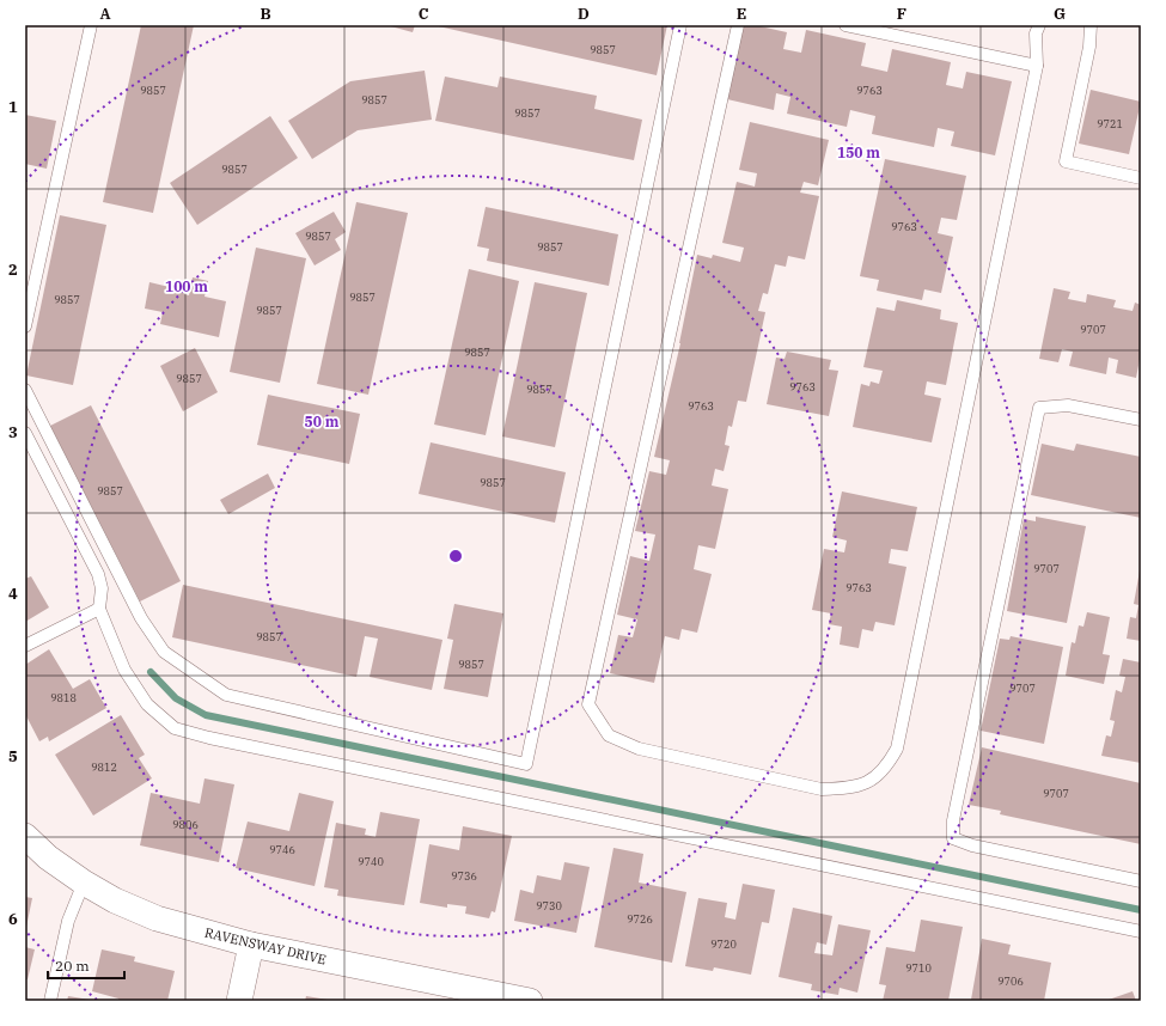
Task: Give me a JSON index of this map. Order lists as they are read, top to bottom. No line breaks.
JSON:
{"streets":{"street":["RAVENSWAY DRIVE"]},"house_numbers":["9857","9857","9763","9857","9857","9721","9857","9763","9857","9857","9857","9857","9857","9707","9857","9857","9763","9857","9763","9857","9857","9707","9763","9857","9857","9707","9818","9812","9707","9806","9746","9740","9736","9730","9726","9720","9710","9706"],"scale_bar":"20 m","grid":{"columns":["A","B","C","D","E","F","G"],"rows":["1","2","3","4","5","6"]},"rings":["150 m","100 m","50 m"]}
